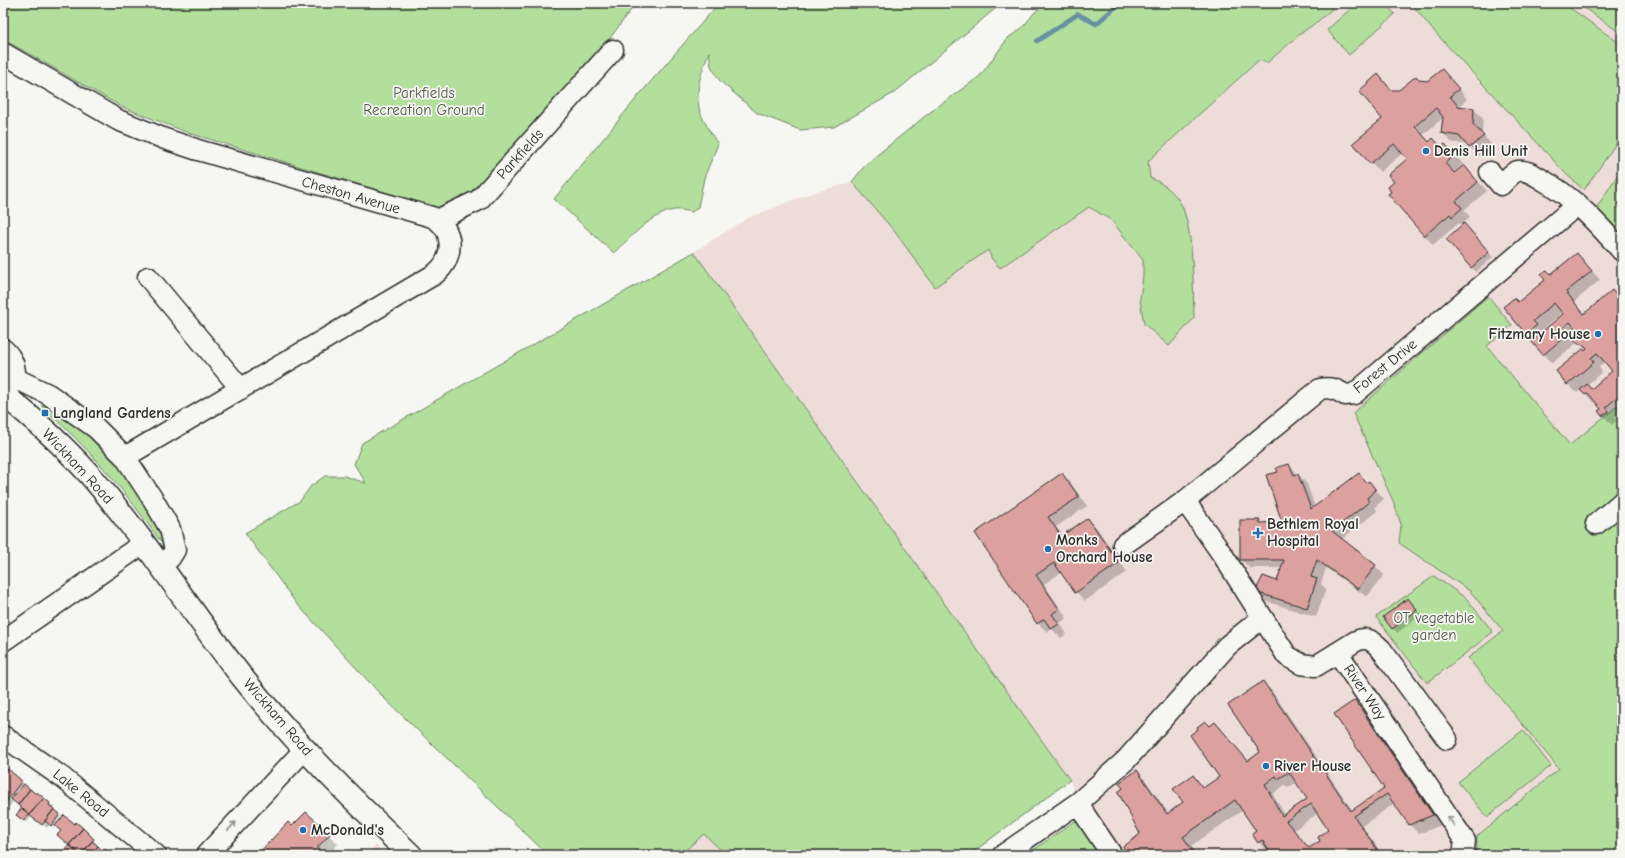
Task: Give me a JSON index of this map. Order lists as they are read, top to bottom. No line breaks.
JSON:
{"streets":{"highway":["Wickham Road"],"street":["Parkfields","Cheston Avenue","Forest Drive","River Way","Lake Road"]},"crossings":[["Parkfields","Cheston Avenue"],["Forest Drive","River Way"]],"one_way":["River Way"],"parks":["Parkfields Recreation Ground","OT vegetable garden"],"places":{"other":["Denis Hill Unit","Fitzmary House","Monks Orchard House","River House","McDonald's"],"transit":["Langland Gardens"],"health":["Bethlem Royal Hospital"]}}
